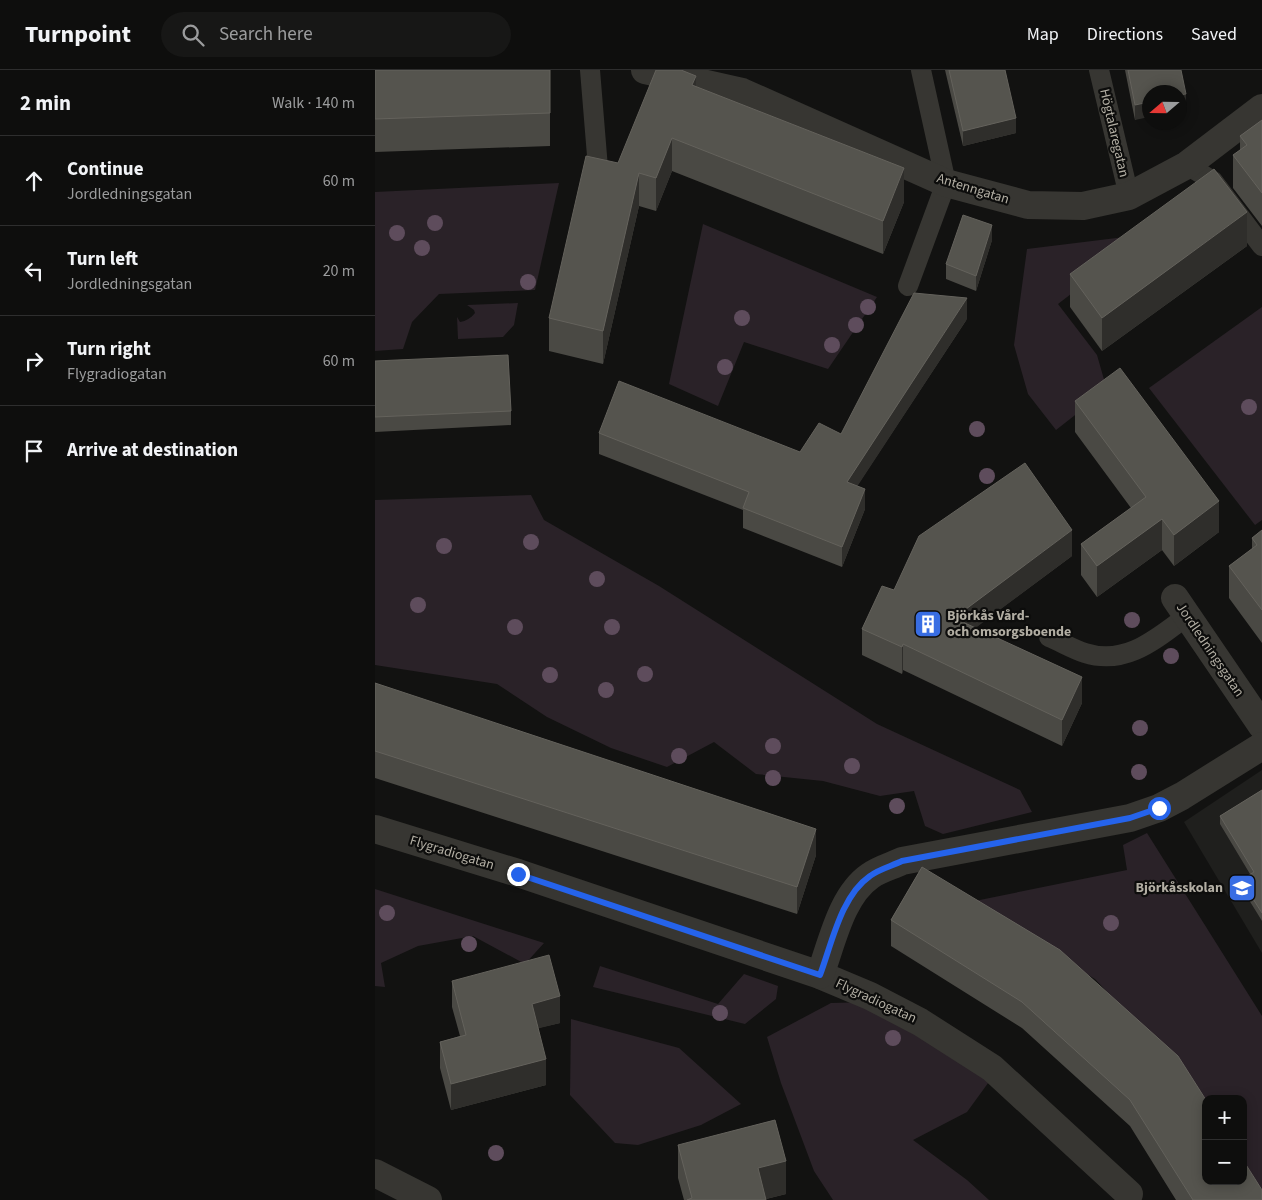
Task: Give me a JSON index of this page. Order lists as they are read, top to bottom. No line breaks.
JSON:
{"streets":{"street":["Antenngatan","Jordledningsgatan","Flygradiogatan"],"lane":["Högtalaregatan"]},"crossings":[["Högtalaregatan","Antenngatan"]],"places":{"building":["Björkås Vård- och omsorgsboende"],"school or university":["Björkåsskolan"]},"north":"left","page":{"header":"Turnpoint","search":"Search here","nav":["Map","Directions","Saved"],"heading":["2 min","Walk · 140 m"],"list":[["Continue","Jordledningsgatan","60 m"],["Turn left","Jordledningsgatan","20 m"],["Turn right","Flygradiogatan","60 m"],"Arrive at destination"],"map_buttons":["+","−"]}}
